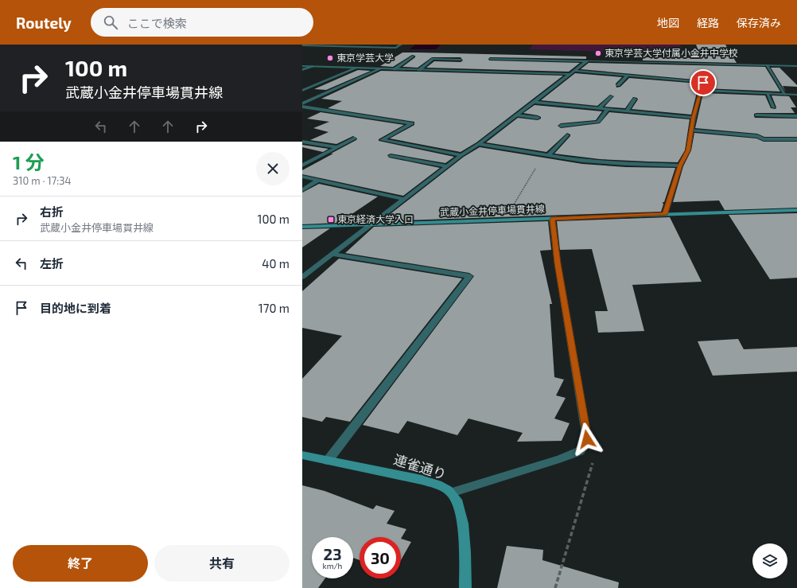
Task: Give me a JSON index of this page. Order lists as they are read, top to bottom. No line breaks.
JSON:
{"streets":{"main road":["武蔵小金井停車場貫井線","連雀通り"]},"places":{"other":["東京学芸大学付属小金井中学校","東京学芸大学"],"transit":["東京経済大学入口"]},"page":{"header":"Routely","search":"ここで検索","nav":["地図","経路","保存済み"],"turn":["100 m","武蔵小金井停車場貫井線"],"heading":["1 分","310 m · 17:34"],"list":[{"name":"右折","note":"武蔵小金井停車場貫井線","value":"100 m"},{"name":"左折","value":"40 m"},{"name":"目的地に到着","value":"170 m"}],"speed":"23 km/h","limit":"30","buttons":["終了","共有"]}}
